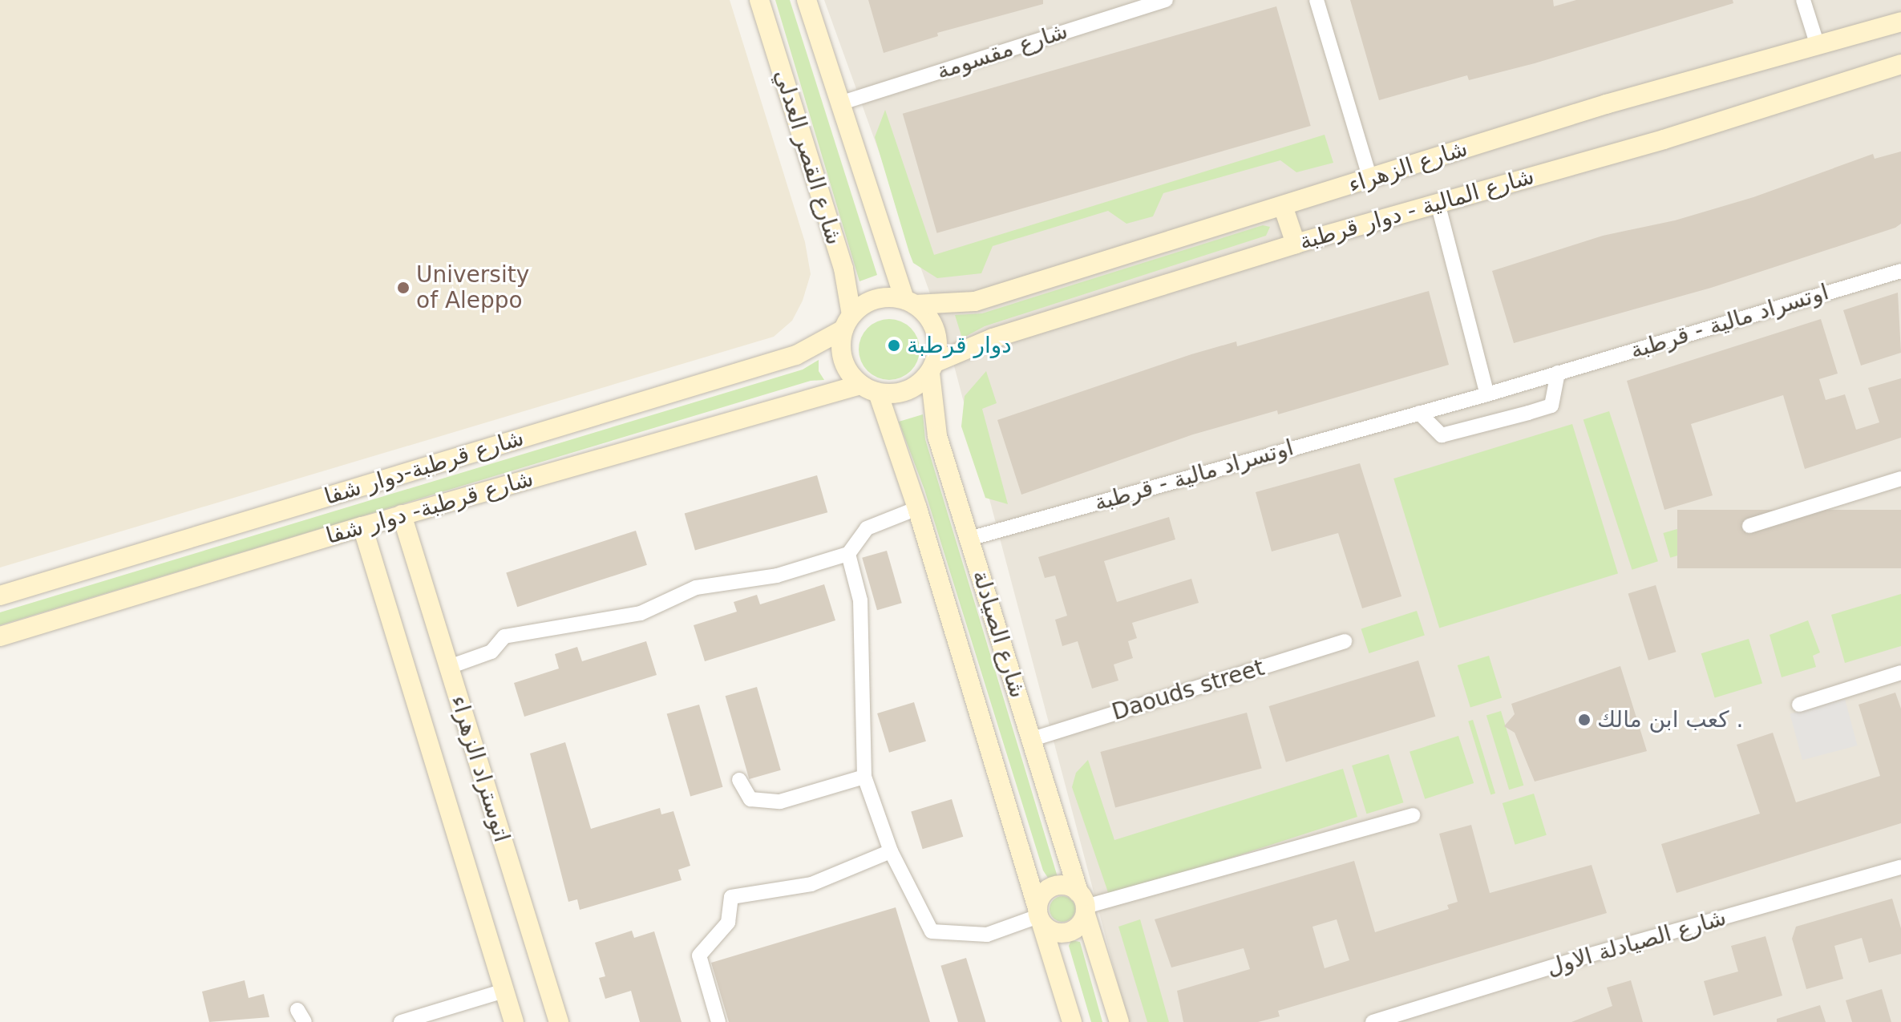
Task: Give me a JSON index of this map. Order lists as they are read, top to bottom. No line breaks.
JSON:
{"streets":{"main road":["شارع القصر العدلي","شارع الزهراء","شارع المالية - دوار قرطبة","شارع قرطبة-دوار شفا","شارع قرطبة- دوار شفا","شارع الصيادلة","اتوستراد الزهراء"],"street":["شارع مقسومة","اوتسراد مالية - قرطبة","Daouds street","شارع الصيادلة الاول"]},"crossings":[["شارع مقسومة","شارع القصر العدلي"],["شارع القصر العدلي","شارع الزهراء"],["شارع القصر العدلي","شارع المالية - دوار قرطبة"],["شارع القصر العدلي","شارع قرطبة-دوار شفا"],["شارع القصر العدلي","شارع قرطبة- دوار شفا"],["شارع القصر العدلي","شارع الصيادلة"],["شارع الزهراء","شارع المالية - دوار قرطبة"],["شارع الزهراء","شارع قرطبة-دوار شفا"],["شارع الزهراء","شارع قرطبة- دوار شفا"],["شارع الزهراء","شارع الصيادلة"],["شارع المالية - دوار قرطبة","شارع قرطبة-دوار شفا"],["شارع المالية - دوار قرطبة","شارع قرطبة- دوار شفا"],["شارع المالية - دوار قرطبة","شارع الصيادلة"],["اوتسراد مالية - قرطبة","شارع الصيادلة"],["شارع قرطبة-دوار شفا","شارع قرطبة- دوار شفا"],["شارع قرطبة-دوار شفا","شارع الصيادلة"],["شارع قرطبة- دوار شفا","شارع الصيادلة"],["شارع قرطبة- دوار شفا","اتوستراد الزهراء"],["شارع الصيادلة","Daouds street"]],"places":["University of Aleppo","دوار قرطبة","كعب ابن مالك ."]}
